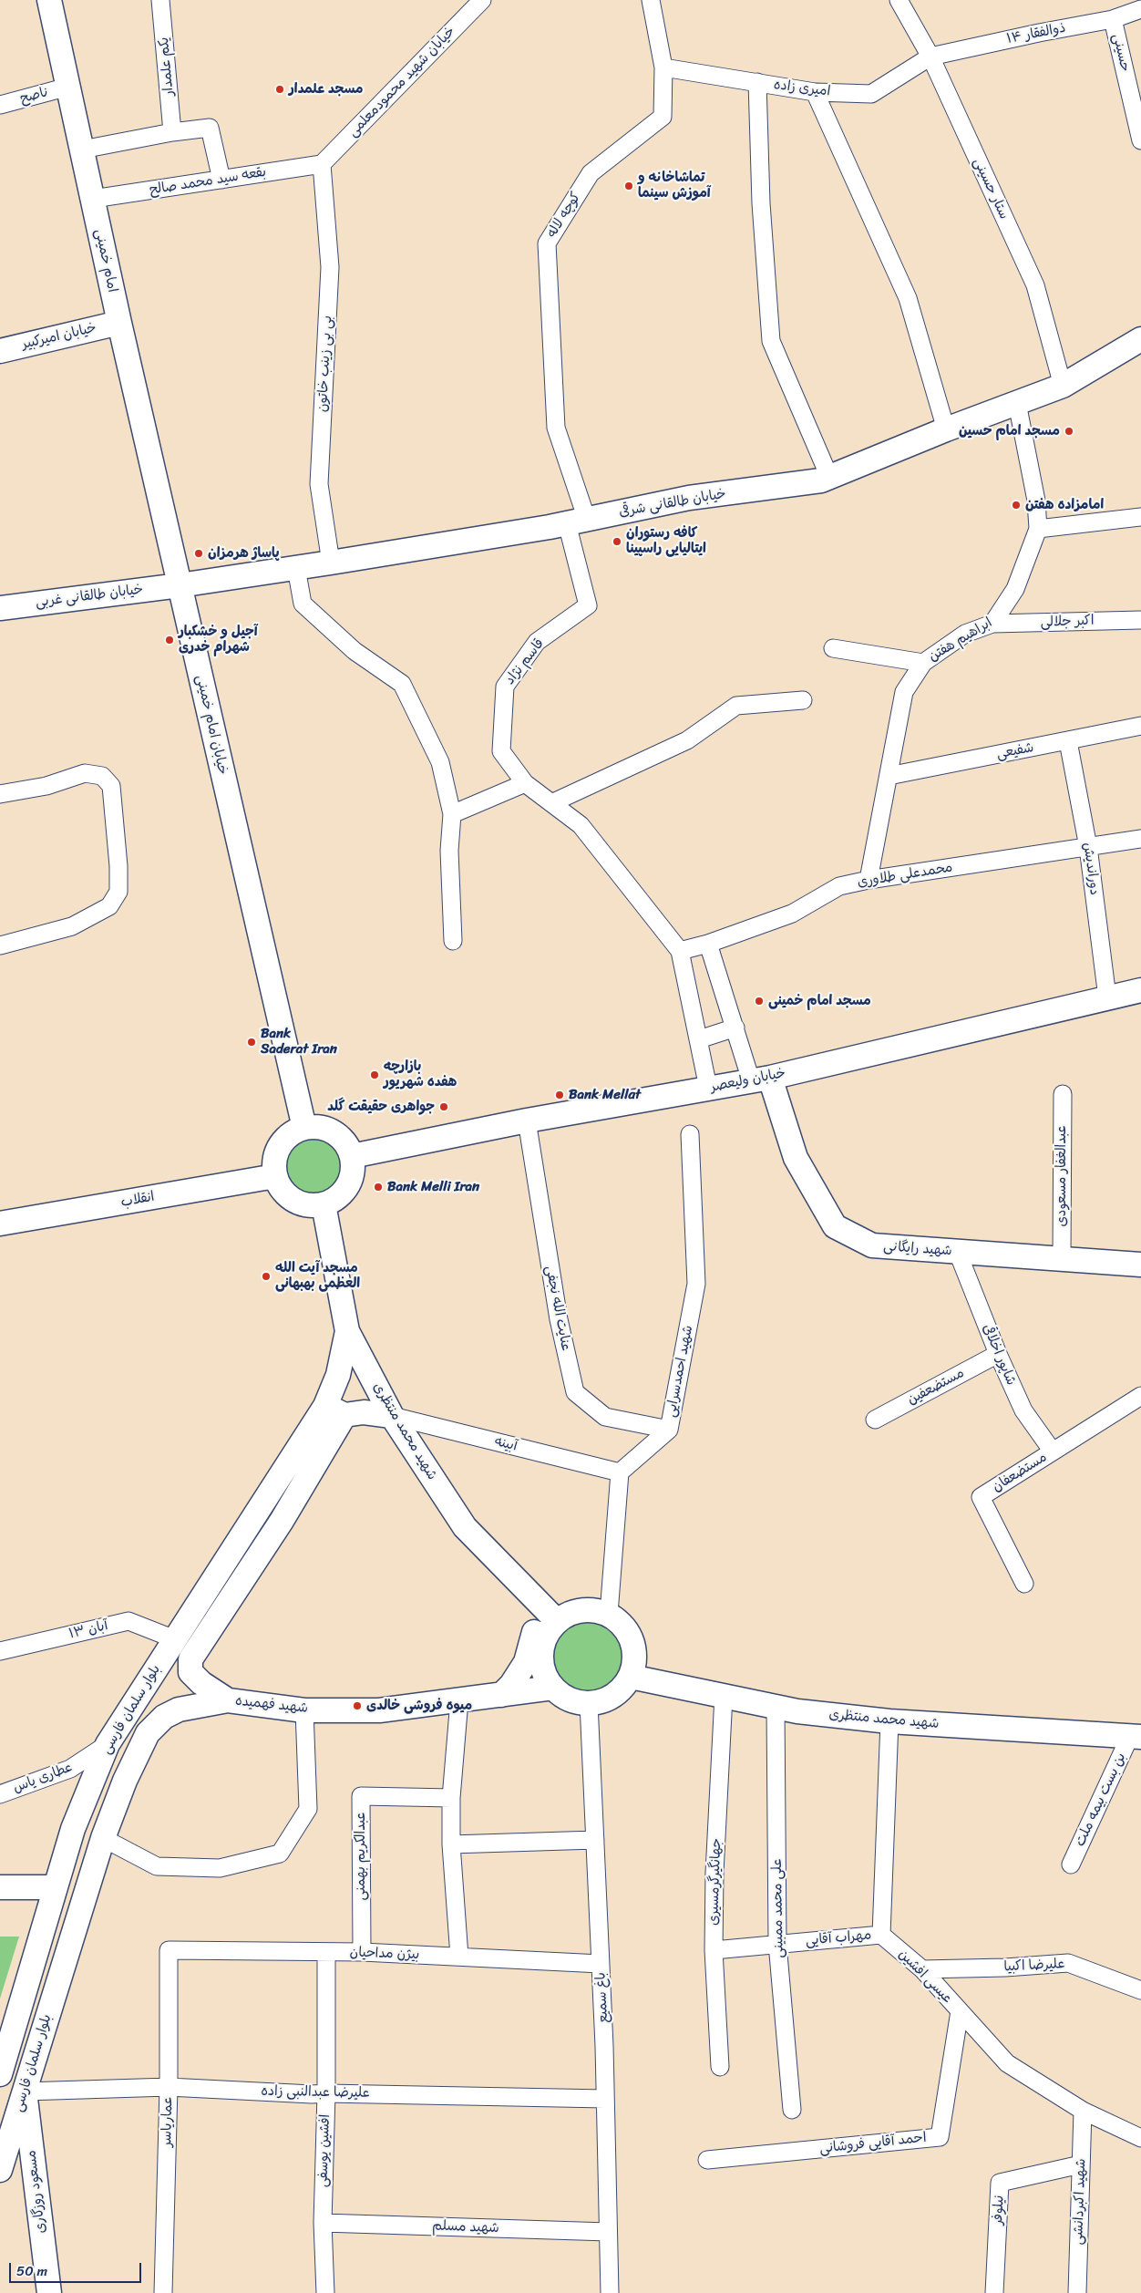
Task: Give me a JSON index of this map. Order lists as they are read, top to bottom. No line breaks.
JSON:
{"streets":{"main road":["امام خمینی","خیابان امیرکبیر","خیابان طالقانی شرقی","خیابان طالقانی غربی","خیابان امام خمینی","خیابان ولیعصر","انقلاب","شهید رایگانی","شهید محمد منتظری","شهید فهمیده","بلوار سلمان فارسی","مسعود روزگاری"],"street":["ذوالفقار ۱۴","حسینی","یکم علمدار","خیابان شهید محمودمعلمی","امیری زاده","ناصح","بقعه سید محمد صالح","ستار حسینی","کوچه لاله","بی بی زینب خاتون","اکبر جلالی","ابراهیم هفتن","قاسم نژاد","شفیعی","دوراندیش","محمدعلی طلاوری","عبدالغفار مسعودی","عنایت الله نجفی","شاپور اخلاقی","شهید احمدسرایی","مستضعفین","آبینه","مستضعفان","۱۳ آبان","عطاری یاس","بن بست بیمه ملت","عبدالکریم بهمنی","جهانگیرگرمسیری","علی محمد ممبینی","مهراب آقایی","بیژن مداحیان","علیرضا اکبیا","عیسی افشین","باغ سمیع","علیرضا عبدالنبی زاده","عماریاسر","احمد آقایی فروشانی","افشین یوسفی","شهید اکبردانشی","نیلوفر","شهید مسلم"]},"crossings":[["ذوالفقار ۱۴","حسینی"],["ذوالفقار ۱۴","امیری زاده"],["ذوالفقار ۱۴","ستار حسینی"],["خیابان شهید محمودمعلمی","بقعه سید محمد صالح"],["خیابان شهید محمودمعلمی","بی بی زینب خاتون"],["امیری زاده","ستار حسینی"],["امیری زاده","کوچه لاله"],["ناصح","امام خمینی"],["بقعه سید محمد صالح","امام خمینی"],["بقعه سید محمد صالح","بی بی زینب خاتون"],["ستار حسینی","خیابان طالقانی شرقی"],["کوچه لاله","خیابان طالقانی شرقی"],["کوچه لاله","قاسم نژاد"],["امام خمینی","خیابان امیرکبیر"],["امام خمینی","خیابان امام خمینی"],["خیابان امیرکبیر","خیابان امام خمینی"],["بی بی زینب خاتون","خیابان طالقانی شرقی"],["خیابان طالقانی شرقی","خیابان طالقانی غربی"],["خیابان طالقانی شرقی","ابراهیم هفتن"],["خیابان طالقانی شرقی","قاسم نژاد"],["خیابان طالقانی شرقی","خیابان امام خمینی"],["خیابان طالقانی غربی","خیابان امام خمینی"],["اکبر جلالی","ابراهیم هفتن"],["ابراهیم هفتن","شفیعی"],["ابراهیم هفتن","محمدعلی طلاوری"],["قاسم نژاد","محمدعلی طلاوری"],["خیابان امام خمینی","خیابان ولیعصر"],["خیابان امام خمینی","انقلاب"],["خیابان امام خمینی","شهید محمد منتظری"],["شفیعی","دوراندیش"],["دوراندیش","محمدعلی طلاوری"],["دوراندیش","خیابان ولیعصر"],["خیابان ولیعصر","انقلاب"],["خیابان ولیعصر","شهید رایگانی"],["خیابان ولیعصر","عنایت الله نجفی"],["خیابان ولیعصر","شهید محمد منتظری"],["عبدالغفار مسعودی","شهید رایگانی"],["انقلاب","شهید محمد منتظری"],["شهید رایگانی","شاپور اخلاقی"],["عنایت الله نجفی","شهید احمدسرایی"],["شاپور اخلاقی","مستضعفین"],["شاپور اخلاقی","مستضعفان"],["شهید احمدسرایی","آبینه"],["شهید محمد منتظری","آبینه"],["شهید محمد منتظری","شهید فهمیده"],["شهید محمد منتظری","بن بست بیمه ملت"],["شهید محمد منتظری","جهانگیرگرمسیری"],["شهید محمد منتظری","علی محمد ممبینی"],["شهید محمد منتظری","باغ سمیع"],["۱۳ آبان","بلوار سلمان فارسی"],["شهید فهمیده","بلوار سلمان فارسی"],["شهید فهمیده","باغ سمیع"],["بلوار سلمان فارسی","عطاری یاس"],["بلوار سلمان فارسی","علیرضا عبدالنبی زاده"],["بلوار سلمان فارسی","مسعود روزگاری"],["عبدالکریم بهمنی","بیژن مداحیان"],["جهانگیرگرمسیری","مهراب آقایی"],["علی محمد ممبینی","مهراب آقایی"],["مهراب آقایی","عیسی افشین"],["بیژن مداحیان","باغ سمیع"],["بیژن مداحیان","عماریاسر"],["بیژن مداحیان","افشین یوسفی"],["علیرضا اکبیا","عیسی افشین"],["عیسی افشین","احمد آقایی فروشانی"],["عیسی افشین","شهید اکبردانشی"],["باغ سمیع","علیرضا عبدالنبی زاده"],["باغ سمیع","شهید مسلم"],["علیرضا عبدالنبی زاده","عماریاسر"],["علیرضا عبدالنبی زاده","افشین یوسفی"],["علیرضا عبدالنبی زاده","مسعود روزگاری"],["افشین یوسفی","شهید مسلم"],["شهید اکبردانشی","نیلوفر"]],"places":["مسجد علمدار","تماشاخانه و آموزش سینما","مسجد امام حسین","امامزاده هفتن","کافه رستوران ایتالیایی راسپینا","پاساژ هرمزان","آجیل و خشکبار شهرام خدری","مسجد امام خمینی","Bank Saderat Iran","بازارچه هفده شهریور","Bank Mellat","جواهری حقیقت گلد","Bank Melli Iran","مسجد آیت الله العظمی بهبهانی","میوه فروشی خالدی"],"scale_bar":"50 m"}
